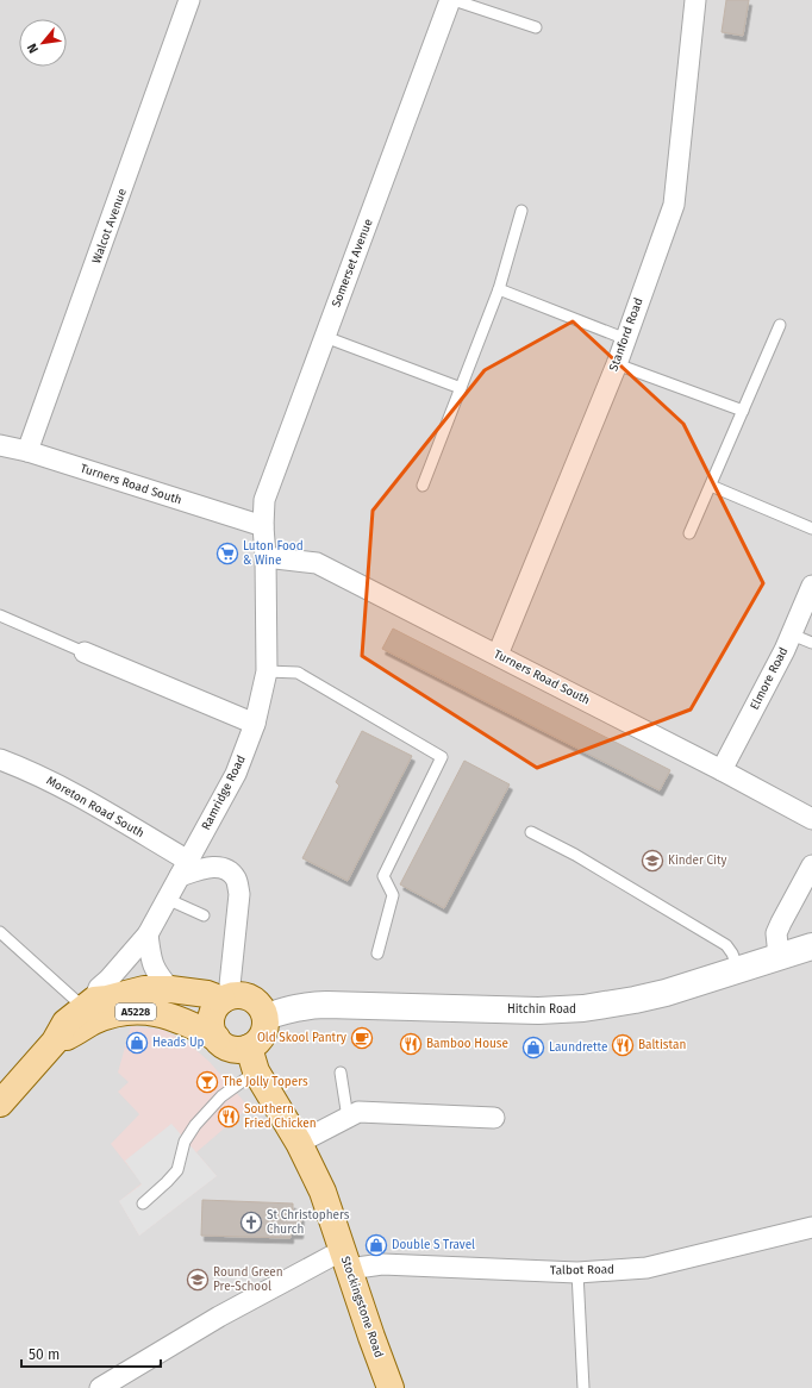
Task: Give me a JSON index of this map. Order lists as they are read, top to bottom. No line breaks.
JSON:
{"streets":{"main road":["A5228","Stockingstone Road"],"street":["Walcot Avenue","Somerset Avenue","Stanford Road","Turners Road South","Elmore Road","Ramridge Road","Moreton Road South","Hitchin Road","Talbot Road"]},"crossings":[["Walcot Avenue","Turners Road South"],["Somerset Avenue","Turners Road South"],["Somerset Avenue","Ramridge Road"],["Stanford Road","Turners Road South"],["Turners Road South","Elmore Road"],["Turners Road South","Ramridge Road"],["Ramridge Road","Moreton Road South"],["Ramridge Road","A5228"],["Hitchin Road","A5228"],["Hitchin Road","Stockingstone Road"],["A5228","Stockingstone Road"],["Talbot Road","Stockingstone Road"]],"places":{"supermarket":["Luton Food & Wine"],"school or university":["Kinder City","Round Green Pre-School"],"cafe":["Old Skool Pantry"],"shop":["Heads Up","Laundrette","Double S Travel"],"restaurant":["Bamboo House","Baltistan","Southern Fried Chicken"],"bar":["The Jolly Topers"],"church":["St Christophers Church"]},"scale_bar":"50 m","north":"bottom left"}
